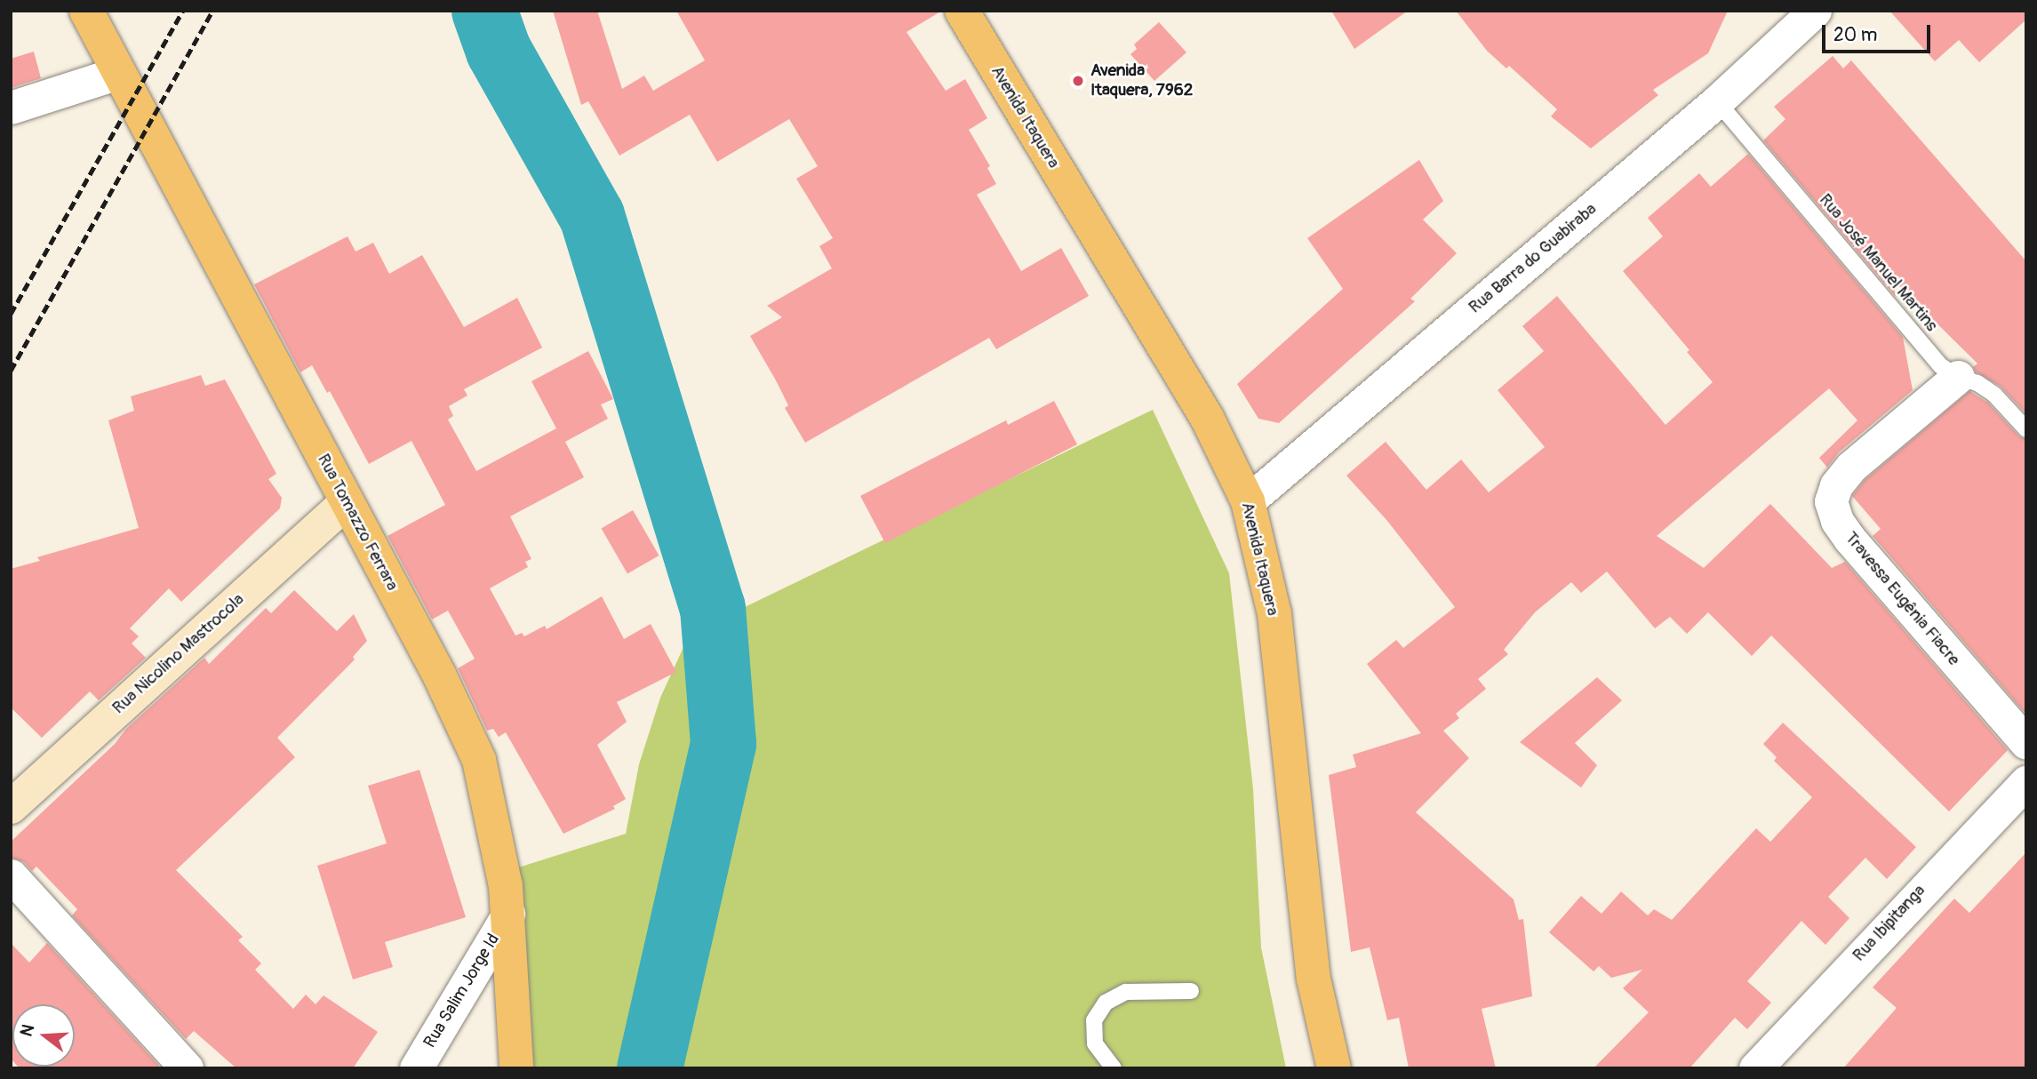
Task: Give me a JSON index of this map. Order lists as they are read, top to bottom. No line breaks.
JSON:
{"streets":{"main road":["Avenida Itaquera","Rua Tomazzo Ferrara"],"street":["Rua Barra do Guabiraba","Travessa Eugênia Fiacre","Rua Nicolino Mastrocola","Rua Ibipitanga","Rua Salim Jorge Id"],"lane":["Rua José Manuel Martins"]},"crossings":[["Avenida Itaquera","Rua Barra do Guabiraba"],["Rua Barra do Guabiraba","Rua José Manuel Martins"],["Rua José Manuel Martins","Travessa Eugênia Fiacre"],["Rua Tomazzo Ferrara","Rua Nicolino Mastrocola"],["Rua Tomazzo Ferrara","Rua Salim Jorge Id"]],"places":["Avenida Itaquera, 7962"],"scale_bar":"20 m","north":"left"}
